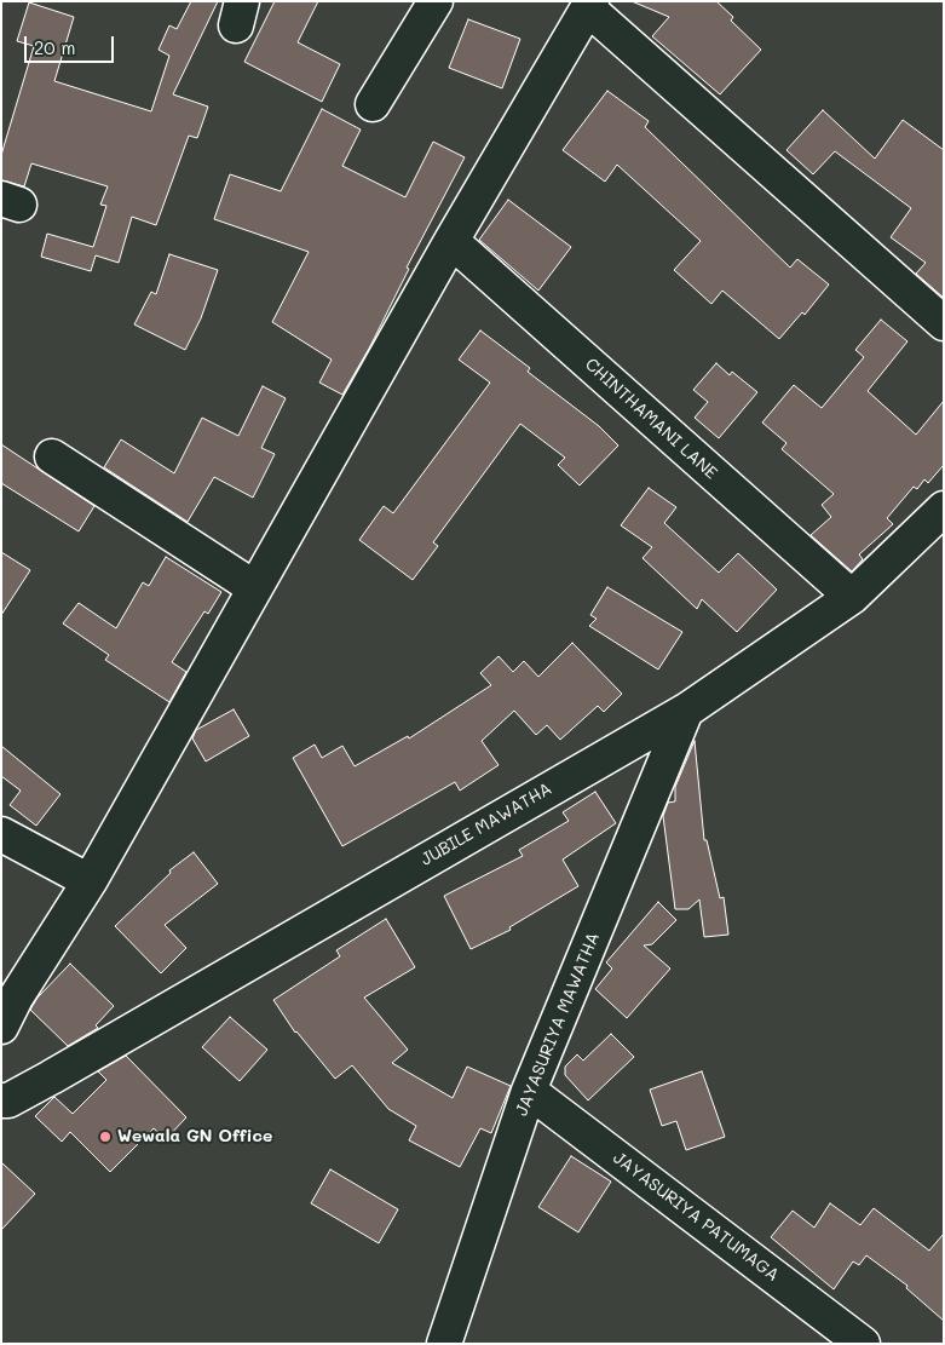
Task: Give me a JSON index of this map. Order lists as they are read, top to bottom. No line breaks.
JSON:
{"streets":{"street":["CHINTHAMANI LANE","JUBILE MAWATHA","JAYASURIYA MAWATHA","JAYASURIYA PATUMAGA"]},"crossings":[["CHINTHAMANI LANE","JUBILE MAWATHA"],["JUBILE MAWATHA","JAYASURIYA MAWATHA"],["JAYASURIYA MAWATHA","JAYASURIYA PATUMAGA"]],"places":["Wewala GN Office"],"scale_bar":"20 m"}
